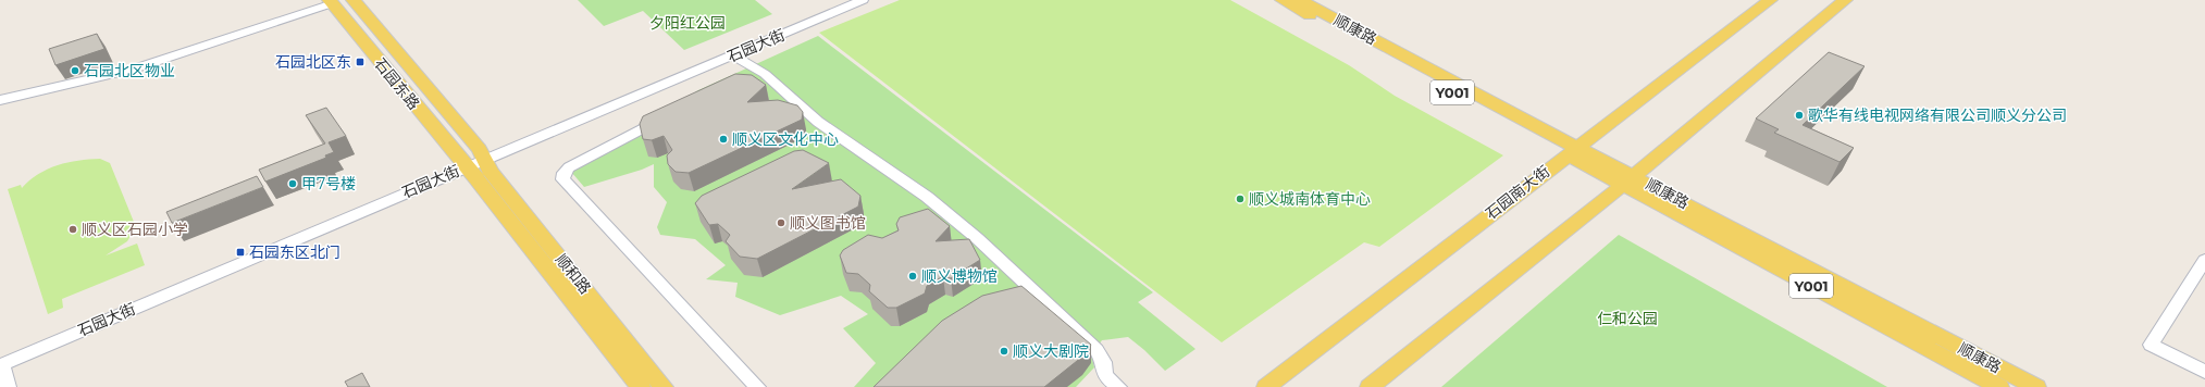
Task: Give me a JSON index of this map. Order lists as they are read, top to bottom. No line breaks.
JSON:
{"streets":{"main road":["顺康路","石园东路","Y001","石园南大街","顺和路"],"street":["石园大街"]},"crossings":[["顺康路","石园南大街"],["石园大街","石园东路"],["石园大街","顺和路"],["石园东路","顺和路"]],"parks":["夕阳红公园","仁和公园"],"places":{"transit":["石园北区东","石园东区北门"],"other":["石园北区物业","歌华有线电视网络有限公司顺义分公司","顺义区文化中心","甲7号楼","顺义城南体育中心","顺义图书馆","顺义区石园小学","顺义博物馆","顺义大剧院"]}}
